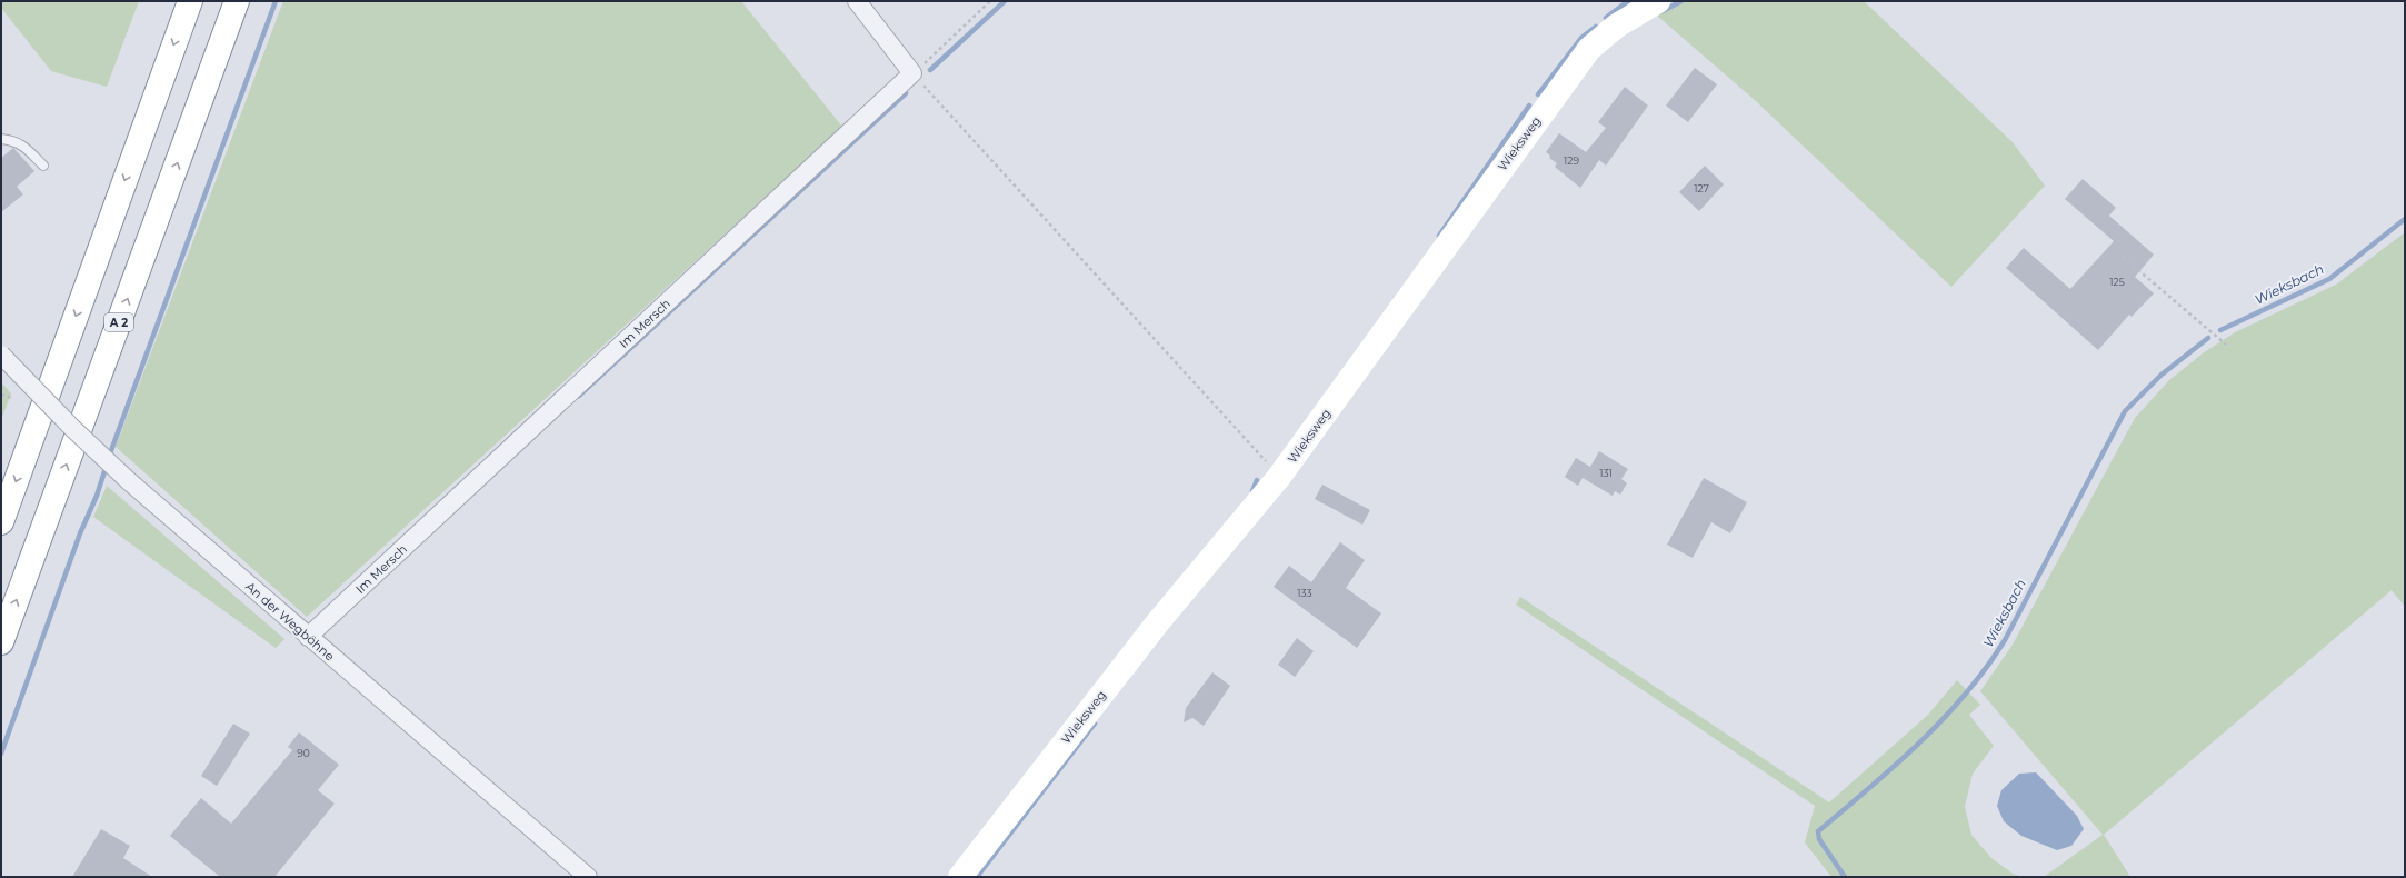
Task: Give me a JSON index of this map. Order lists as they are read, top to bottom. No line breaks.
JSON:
{"streets":{"main road":["Wieksweg","A 2"],"street":["Im Mersch","An der Wegböhne"]},"crossings":[["Im Mersch","An der Wegböhne"]],"water":["Wieksbach"],"house_numbers":["129","127","125","131","133","90"]}
